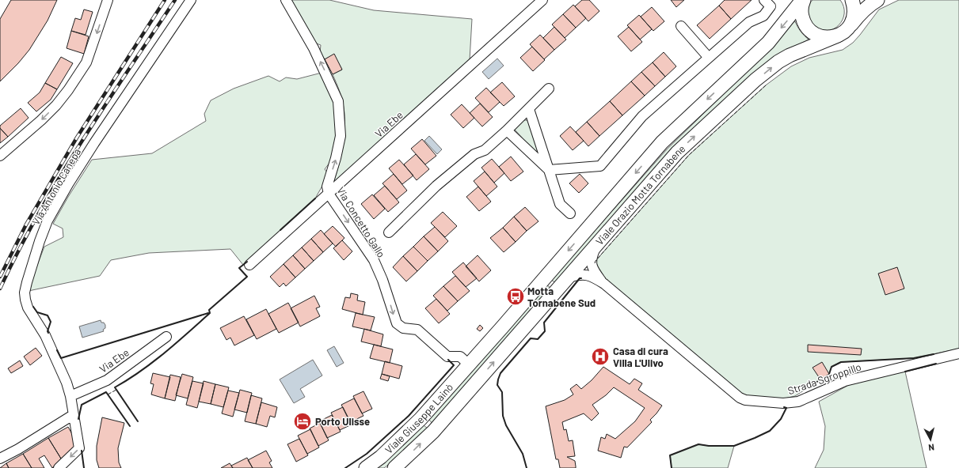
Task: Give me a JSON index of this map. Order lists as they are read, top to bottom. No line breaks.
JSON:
{"streets":{"main road":["Viale Orazio Motta Tornabene","Viale Giuseppe Lainò"],"street":["Via Ebe","Via Antonio Canepa","Via Concetto Gallo","Strada Sgroppillo"]},"crossings":[["Via Ebe","Via Antonio Canepa"],["Via Ebe","Via Concetto Gallo"],["Viale Orazio Motta Tornabene","Via Concetto Gallo"],["Viale Orazio Motta Tornabene","Viale Giuseppe Lainò"],["Via Concetto Gallo","Viale Giuseppe Lainò"]],"places":{"bus stop":["Motta Tornabene Sud"],"hospital":["Casa di cura Villa L'Ulivo"],"hotel":["Porto Ulisse"]},"north":"bottom"}
